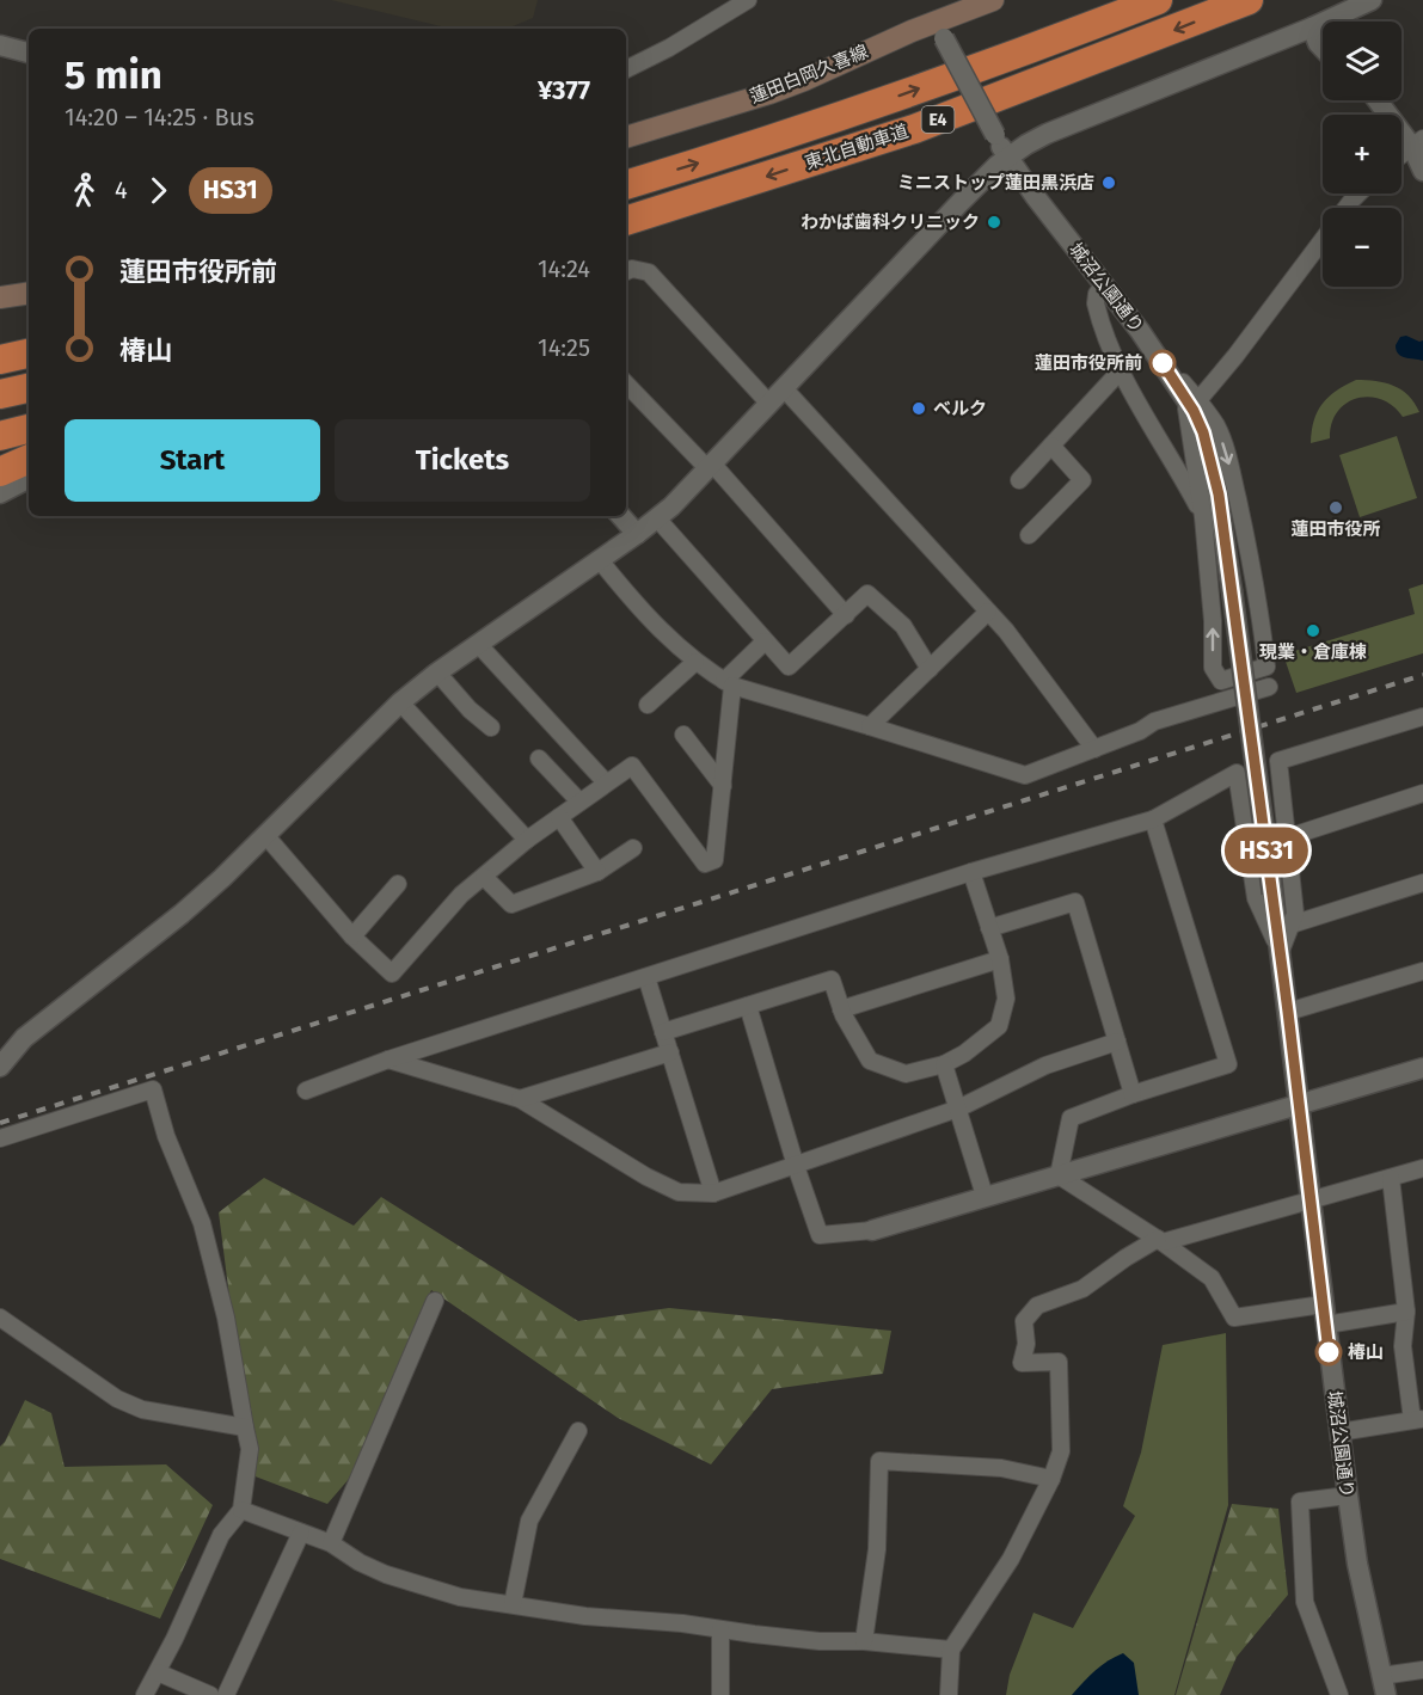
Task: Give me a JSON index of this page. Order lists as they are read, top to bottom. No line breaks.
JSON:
{"streets":{"highway":["E4","東北自動車道"],"main road":["蓮田白岡久喜線"],"street":["城沼公園通り"]},"crossings":[["蓮田白岡久喜線","城沼公園通り"]],"places":["ミニストップ蓮田黒浜店","わかば歯科クリニック","蓮田市役所前","ベルク","蓮田市役所","現業・倉庫棟","椿山"],"lines":["bus line HS31"],"page":{"on_map":"HS31","map_buttons":["+","−"],"heading":["5 min","14:20 – 14:25 · Bus","¥377"],"legs":["4","HS31"],"list":[{"name":"蓮田市役所前","value":"14:24"},{"name":"椿山","value":"14:25"}],"buttons":["Start","Tickets"]}}
